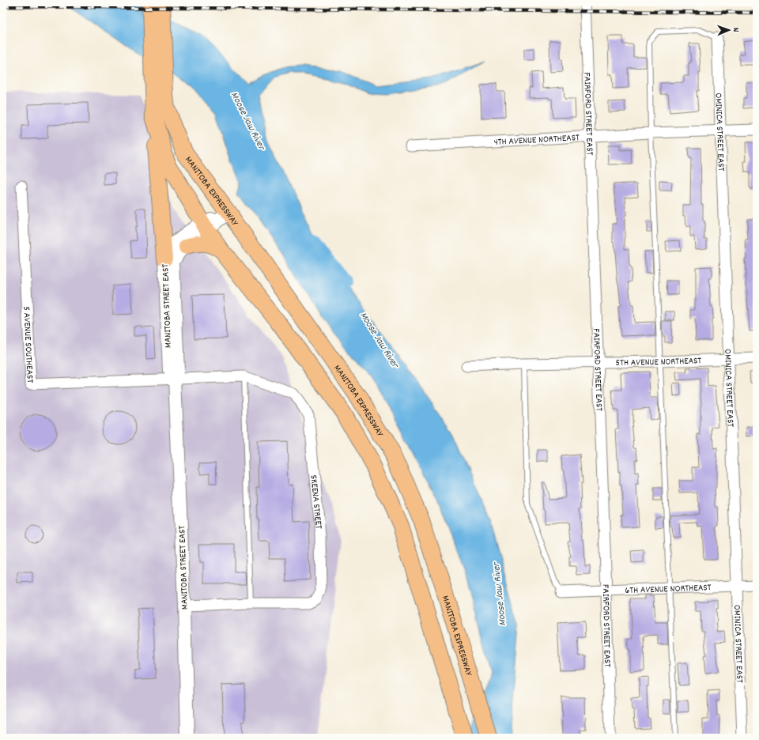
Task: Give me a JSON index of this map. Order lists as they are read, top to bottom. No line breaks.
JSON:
{"streets":{"main road":["MANITOBA EXPRESSWAY"],"street":["FAIRFORD STREET EAST","OMINICA STREET EAST","4TH AVENUE NORTHEAST","MANITOBA STREET EAST","5 AVENUE SOUTHEAST","5TH AVENUE NORTHEAST","SKEENA STREET","6TH AVENUE NORTHEAST"]},"crossings":[["FAIRFORD STREET EAST","4TH AVENUE NORTHEAST"],["FAIRFORD STREET EAST","5TH AVENUE NORTHEAST"],["FAIRFORD STREET EAST","6TH AVENUE NORTHEAST"],["OMINICA STREET EAST","4TH AVENUE NORTHEAST"],["OMINICA STREET EAST","5TH AVENUE NORTHEAST"],["OMINICA STREET EAST","6TH AVENUE NORTHEAST"],["MANITOBA EXPRESSWAY","MANITOBA STREET EAST"],["MANITOBA STREET EAST","5 AVENUE SOUTHEAST"],["MANITOBA STREET EAST","SKEENA STREET"]],"water":["Moose Jaw River"],"north":"right"}
